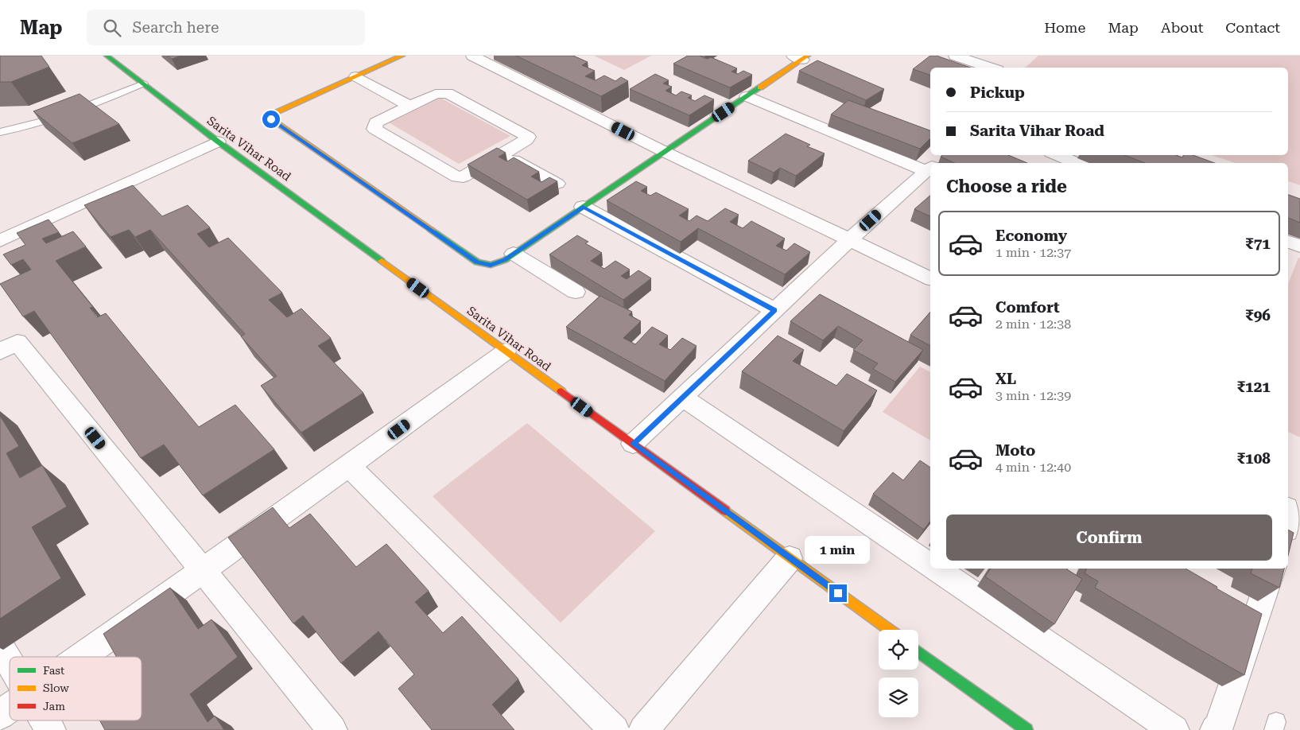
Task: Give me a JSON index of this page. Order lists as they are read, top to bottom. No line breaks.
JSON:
{"streets":{"street":["Sarita Vihar Road"]},"legend":["Fast","Slow","Jam"],"page":{"header":"Map","search":"Search here","nav":["Home","Map","About","Contact"],"banner":["Pickup","Sarita Vihar Road"],"heading":"Choose a ride","list":[{"name":"Economy","note":"1 min · 12:37","value":"₹71"},{"name":"Comfort","note":"2 min · 12:38","value":"₹96"},{"name":"XL","note":"3 min · 12:39","value":"₹121"},{"name":"Moto","note":"4 min · 12:40","value":"₹108"}],"buttons":"Confirm","bubble":"1 min"}}
